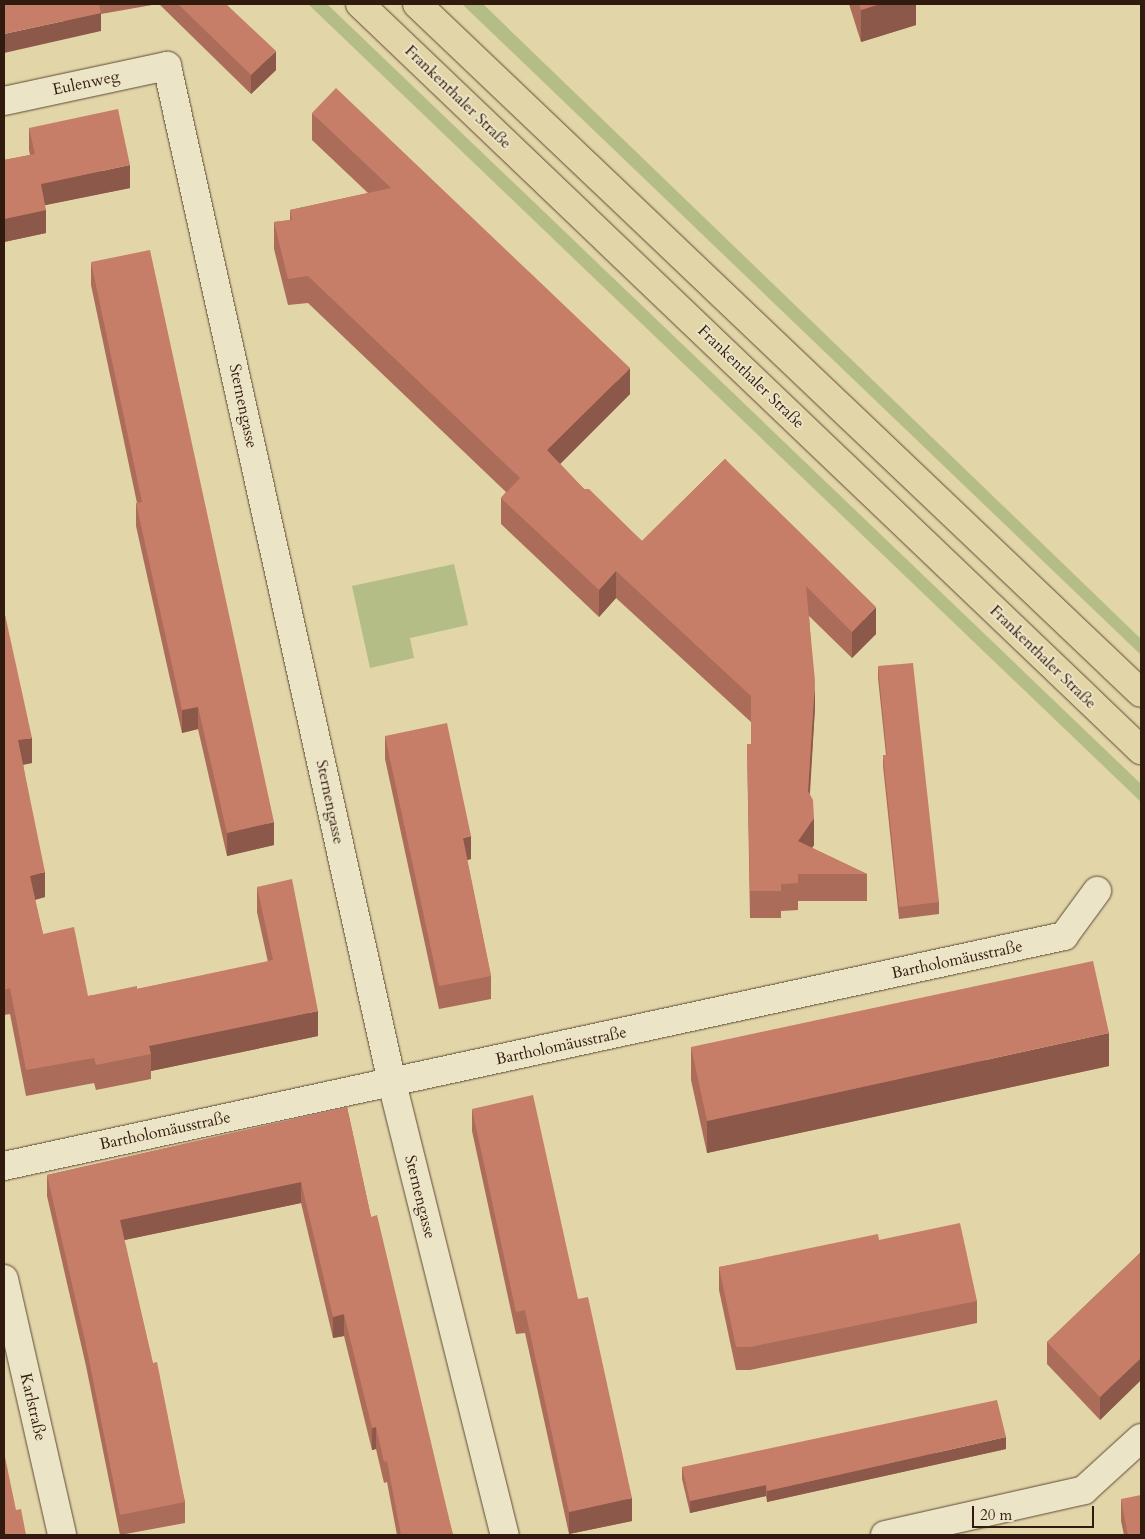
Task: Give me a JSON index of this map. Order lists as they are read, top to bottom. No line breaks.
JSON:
{"streets":{"main road":["Frankenthaler Straße"],"street":["Eulenweg","Sternengasse","Bartholomäusstraße","Karlstraße"]},"crossings":[["Eulenweg","Sternengasse"],["Sternengasse","Bartholomäusstraße"]],"scale_bar":"20 m"}
